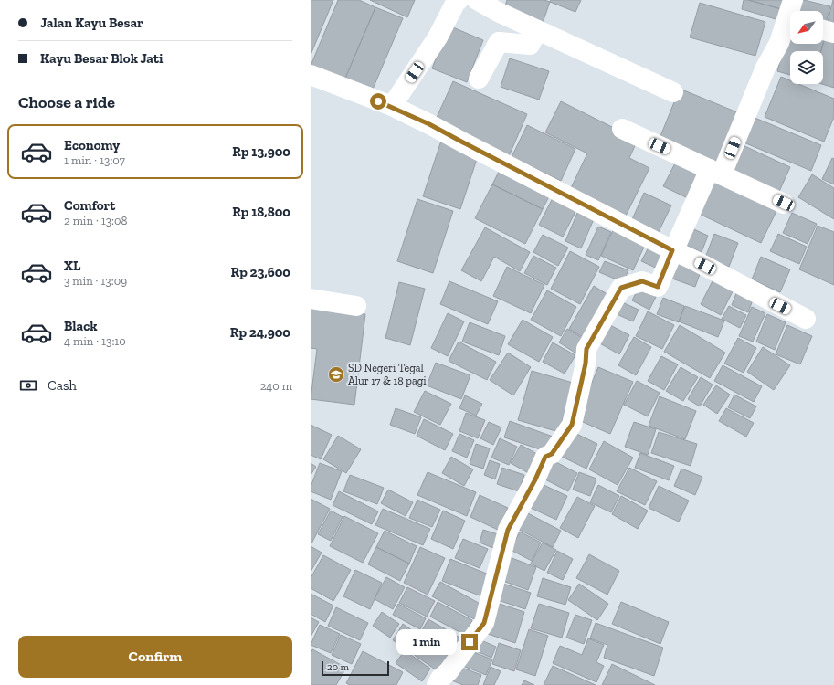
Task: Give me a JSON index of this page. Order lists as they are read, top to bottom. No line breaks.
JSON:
{"places":{"school or university":["SD Negeri Tegal Alur 17 & 18 pagi"]},"scale_bar":"20 m","north":"bottom left","page":{"banner":["Jalan Kayu Besar","Kayu Besar Blok Jati"],"heading":"Choose a ride","list":[{"name":"Economy","note":"1 min · 13:07","value":"Rp 13,900"},{"name":"Comfort","note":"2 min · 13:08","value":"Rp 18,800"},{"name":"XL","note":"3 min · 13:09","value":"Rp 23,600"},{"name":"Black","note":"4 min · 13:10","value":"Rp 24,900"}],"pay":["Cash","240 m"],"buttons":"Confirm","bubble":"1 min","scale":"20 m"}}
